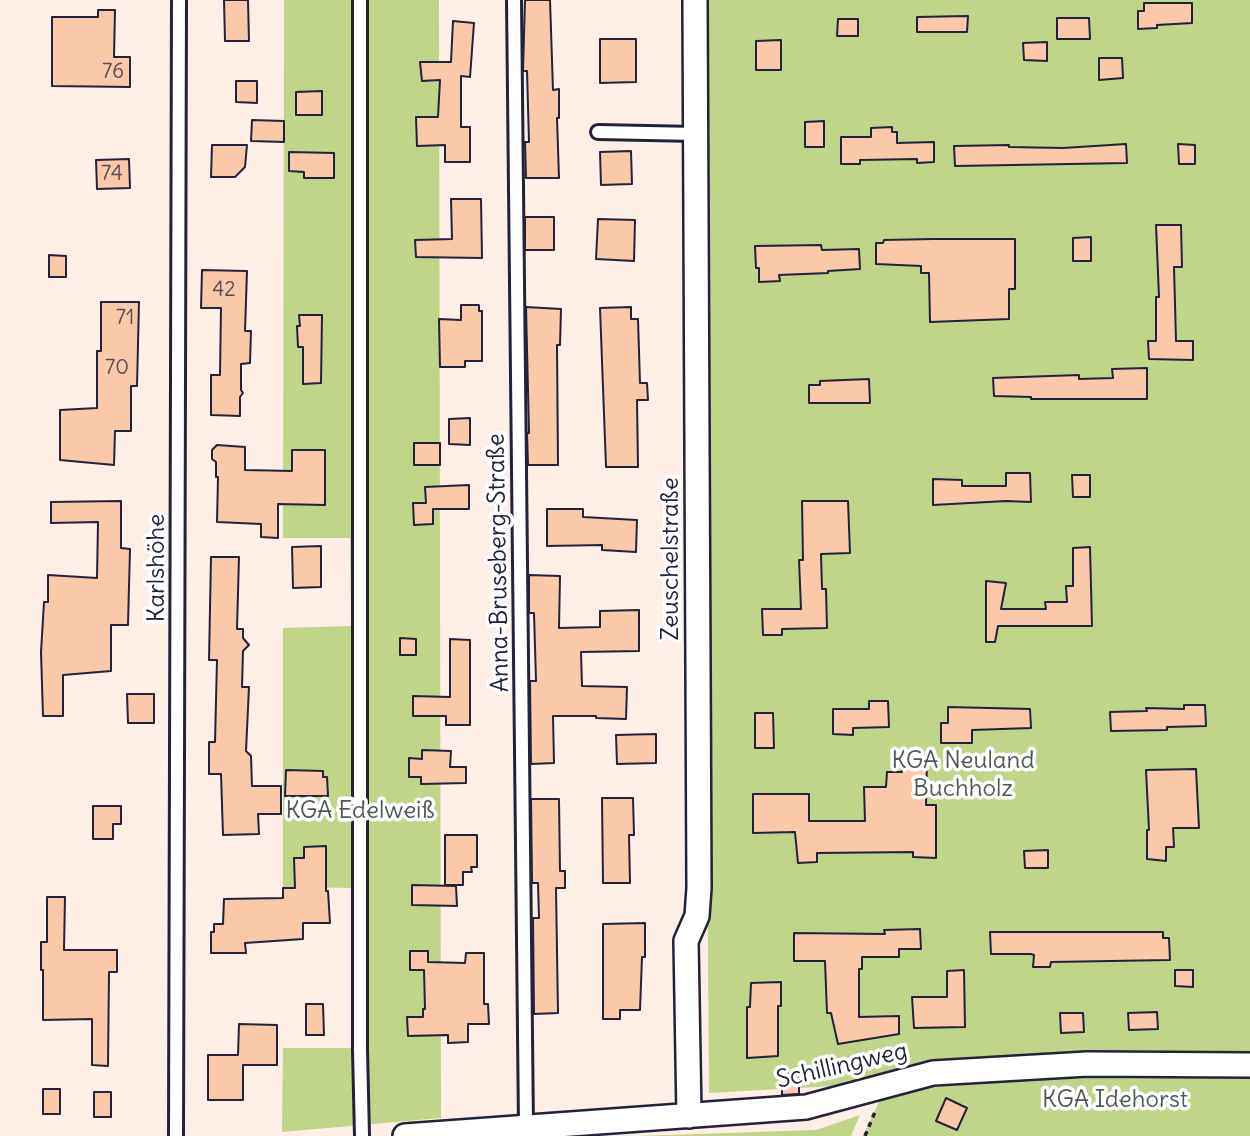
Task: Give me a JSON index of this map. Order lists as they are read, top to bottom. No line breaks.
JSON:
{"streets":{"street":["Zeuschelstraße","Schillingweg"],"lane":["Anna-Bruseberg-Straße","Karlshöhe"]},"crossings":[["Zeuschelstraße","Schillingweg"],["Anna-Bruseberg-Straße","Schillingweg"]],"parks":["KGA Neuland Buchholz","KGA Edelweiß","KGA Idehorst"],"house_numbers":["76","74","42","71","70"]}
